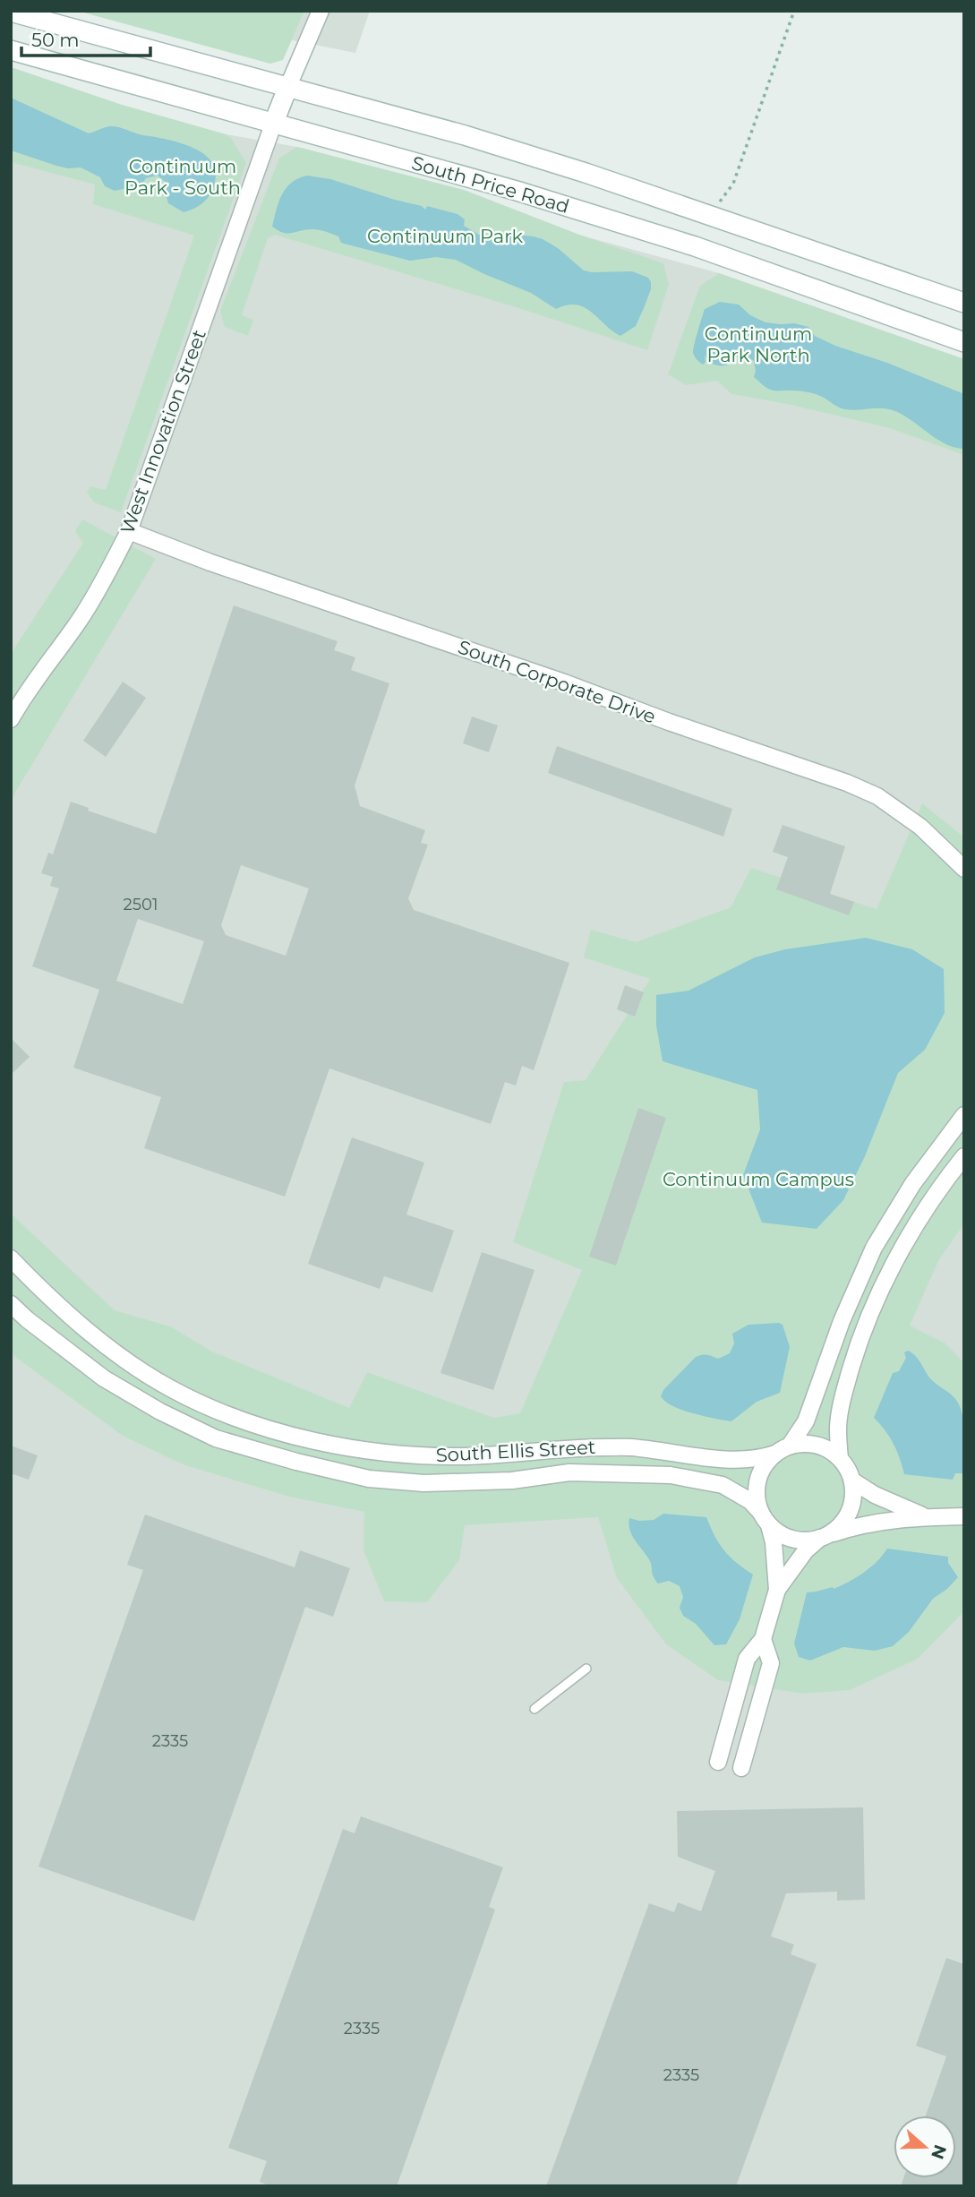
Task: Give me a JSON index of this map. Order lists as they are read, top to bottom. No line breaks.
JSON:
{"streets":{"main road":["South Price Road"],"street":["West Innovation Street","South Corporate Drive","South Ellis Street"]},"crossings":[["South Price Road","West Innovation Street"],["West Innovation Street","South Corporate Drive"]],"parks":["Continuum Park - South","Continuum Park","Continuum Park North","Continuum Campus"],"house_numbers":["2501","2335","2335","2335"],"scale_bar":"50 m","north":"right"}
